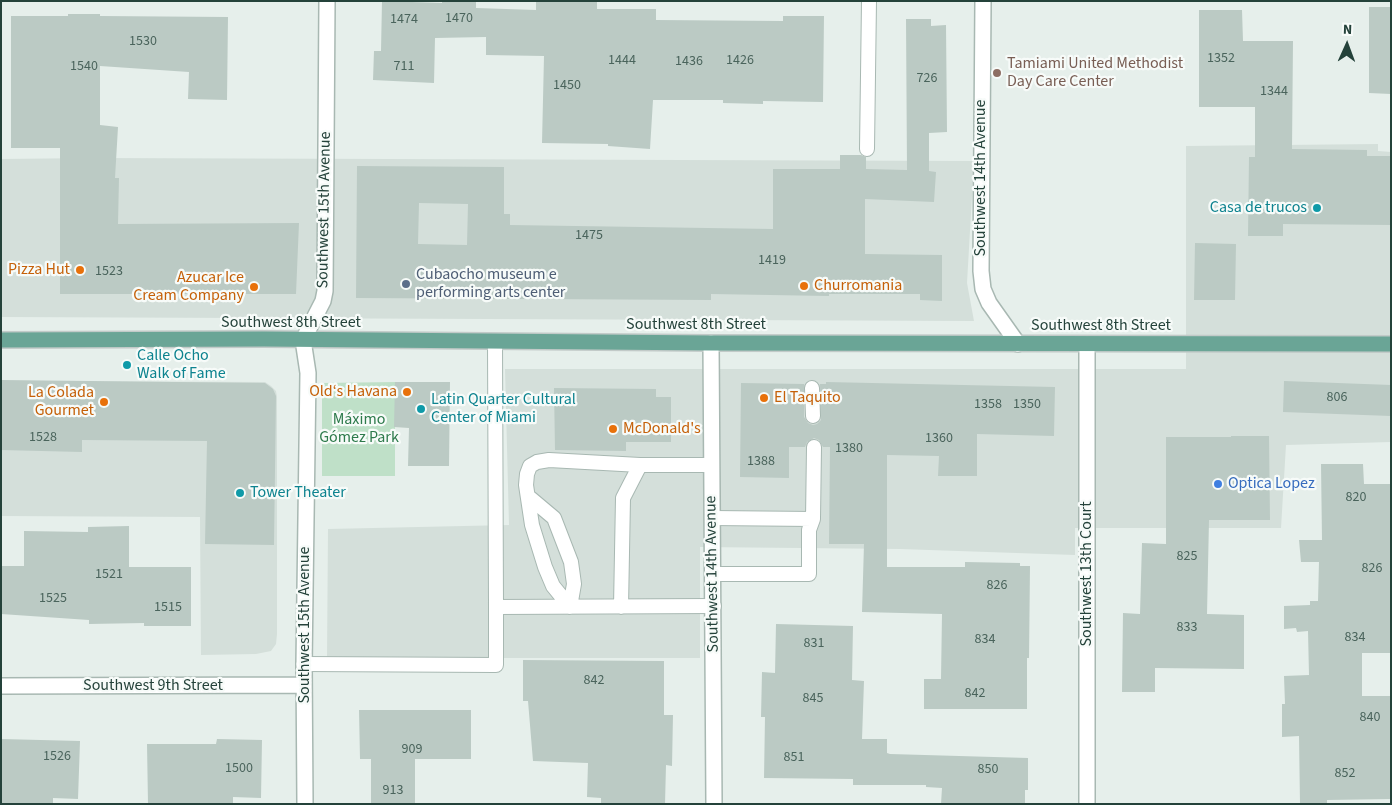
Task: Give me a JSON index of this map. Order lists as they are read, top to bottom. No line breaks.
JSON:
{"streets":{"main road":["Southwest 8th Street"],"street":["Southwest 14th Avenue","Southwest 15th Avenue","Southwest 13th Court","Southwest 9th Street"]},"crossings":[["Southwest 14th Avenue","Southwest 8th Street"],["Southwest 15th Avenue","Southwest 8th Street"],["Southwest 15th Avenue","Southwest 9th Street"],["Southwest 8th Street","Southwest 13th Court"]],"parks":["Máximo Gómez Park"],"places":["Tamiami United Methodist Day Care Center","Casa de trucos","Pizza Hut","Cubaocho museum e performing arts center","Churromania","Azucar Ice Cream Company","Calle Ocho Walk of Fame","Old‘s Havana","El Taquito","La Colada Gourmet","Latin Quarter Cultural Center of Miami","McDonald's","Optica Lopez","Tower Theater"],"house_numbers":["1470","1474","1530","1352","1444","1426","1436","1540","711","726","1450","1344","1475","1419","1523","806","1358","1350","1528","1360","1380","1388","820","825","826","1521","826","1525","1515","833","834","834","831","842","842","845","840","909","1526","851","1500","850","852","913"],"north":"top"}
